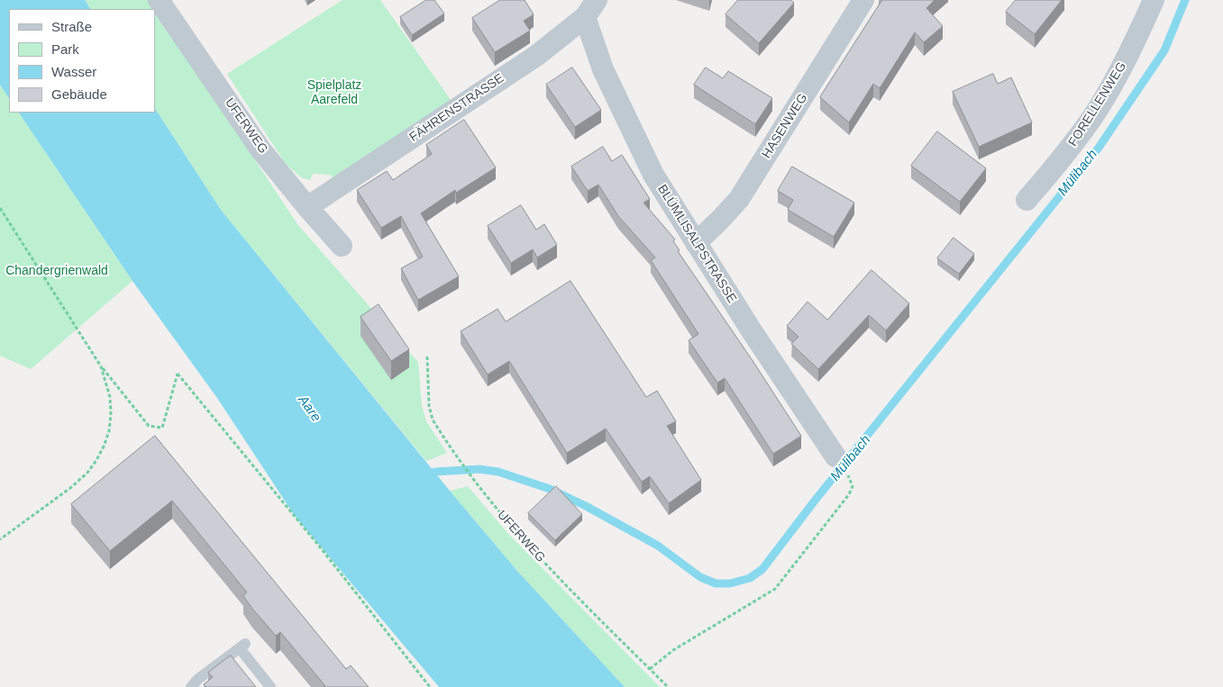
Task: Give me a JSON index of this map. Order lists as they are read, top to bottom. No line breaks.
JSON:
{"streets":{"street":["FORELLENWEG","FÄHRENSTRASSE","UFERWEG","HASENWEG","BLÜMLISALPSTRASSE"]},"crossings":[["FÄHRENSTRASSE","UFERWEG"],["FÄHRENSTRASSE","BLÜMLISALPSTRASSE"],["HASENWEG","BLÜMLISALPSTRASSE"]],"water":["Mülibach","Aare"],"parks":["Spielplatz Aarefeld","Chandergrienwald"],"legend":["Straße","Park","Wasser","Gebäude"]}
